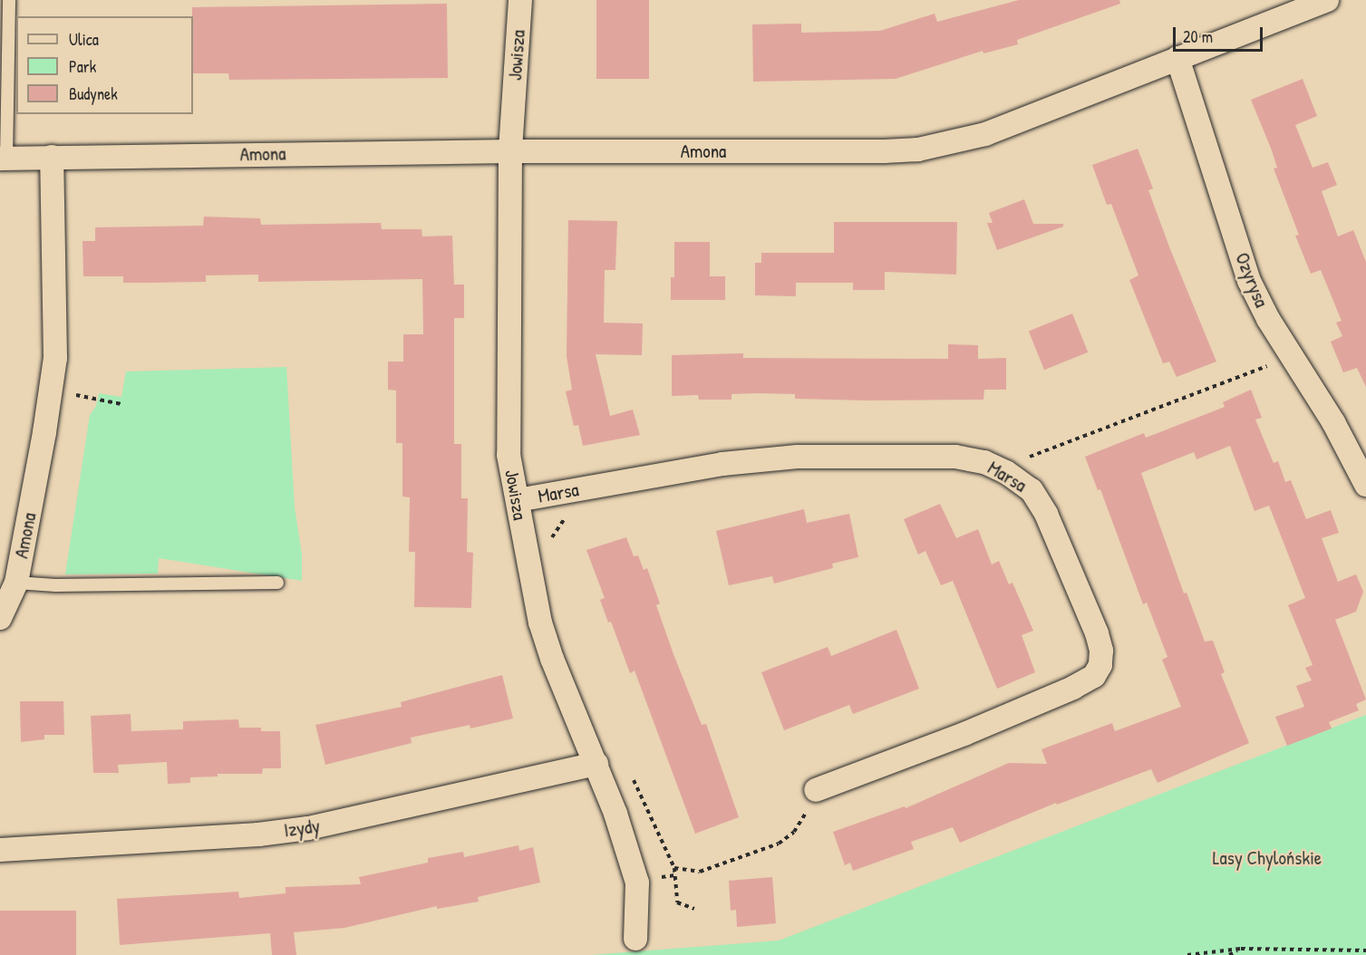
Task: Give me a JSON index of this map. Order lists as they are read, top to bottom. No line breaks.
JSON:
{"streets":{"street":["Jowisza","Amona","Ozyrysa","Marsa","Izydy"]},"crossings":[["Jowisza","Amona"],["Jowisza","Marsa"],["Jowisza","Izydy"],["Amona","Ozyrysa"]],"parks":["Lasy Chylońskie"],"legend":["Ulica","Park","Budynek"],"scale_bar":"20 m"}
